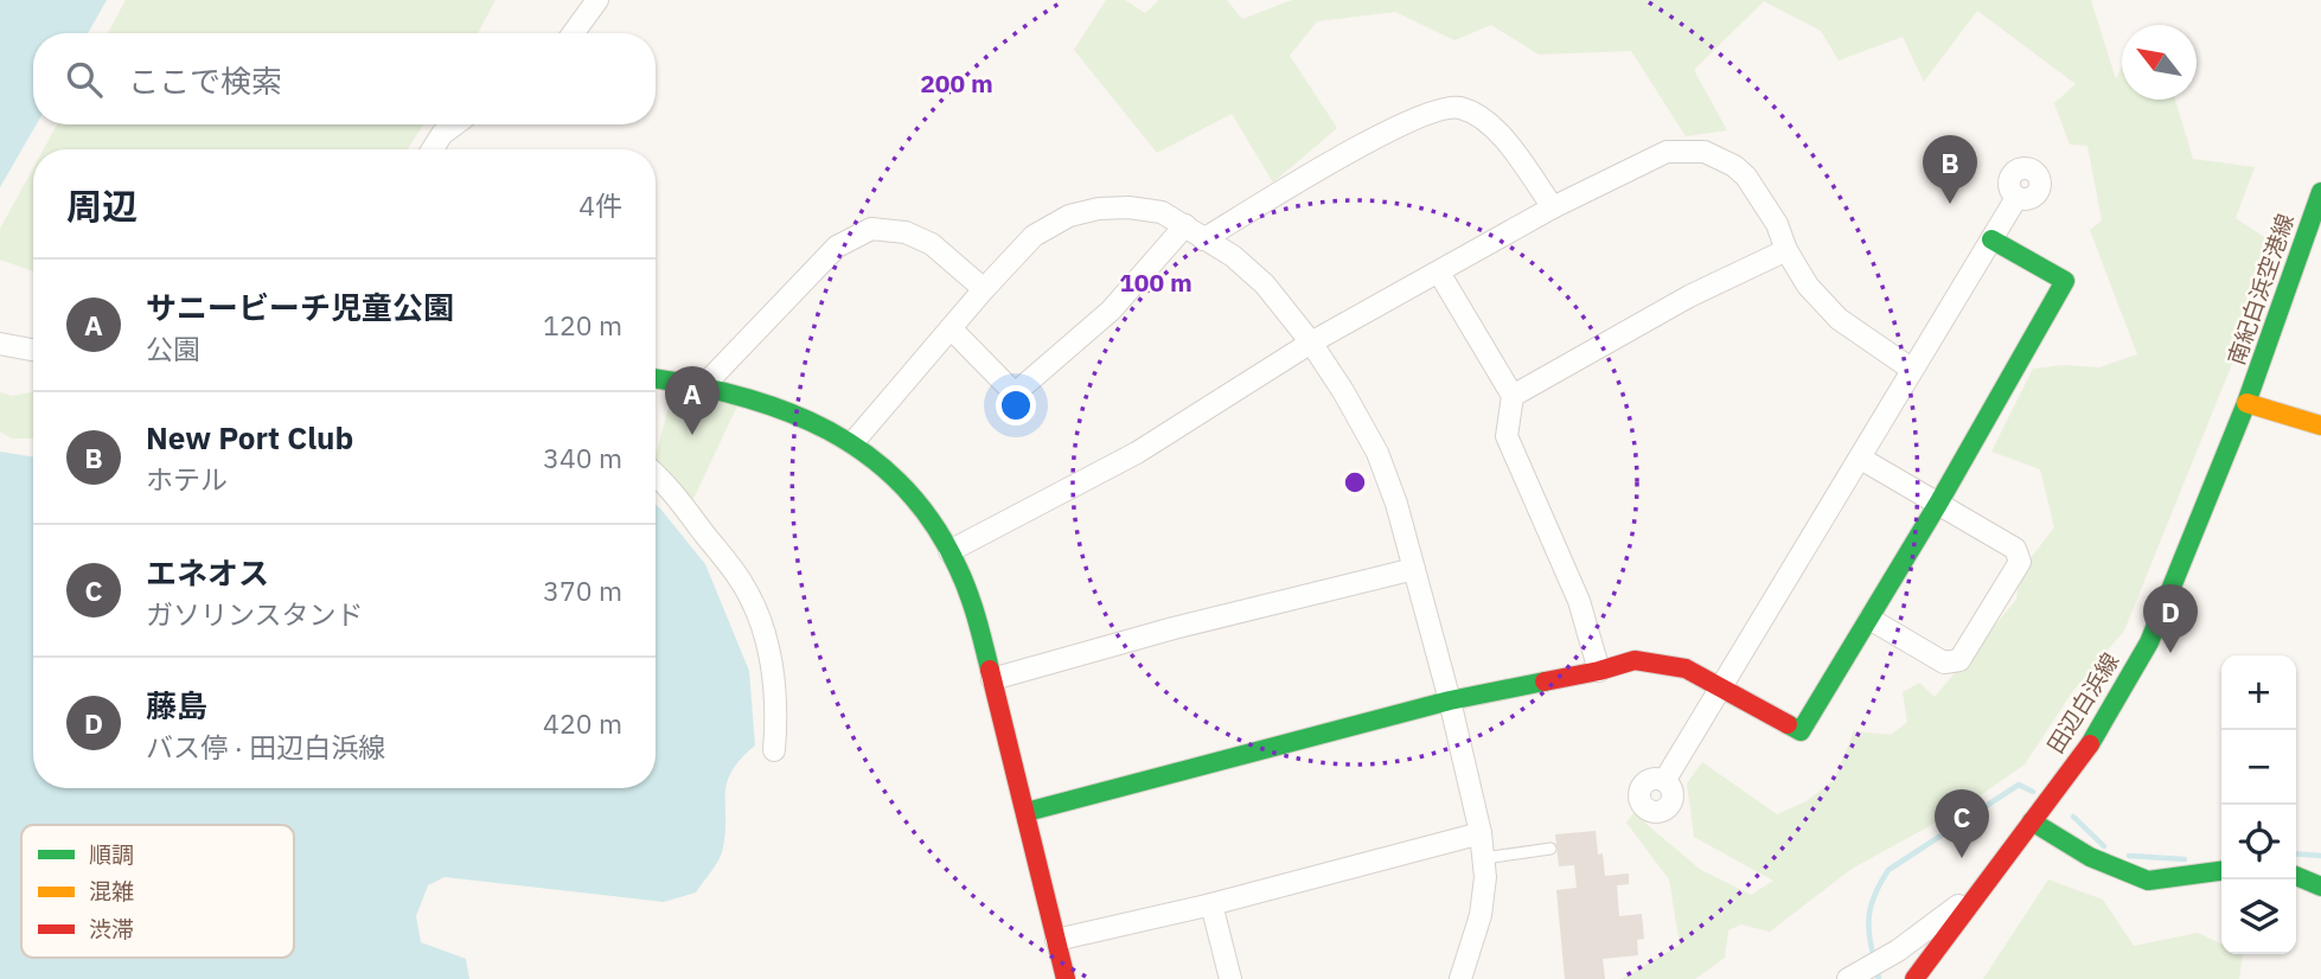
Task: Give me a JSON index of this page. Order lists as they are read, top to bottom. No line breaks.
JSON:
{"streets":{"street":["南紀白浜空港線","田辺白浜線"]},"crossings":[["南紀白浜空港線","田辺白浜線"]],"legend":["順調","混雑","渋滞"],"north":"top left","page":{"search":"ここで検索","pins":["B","A","D","C"],"heading":["周辺","4件"],"list":[{"mark":"A","name":"サニービーチ児童公園","note":"公園","value":"120 m"},{"mark":"B","name":"New Port Club","note":"ホテル","value":"340 m"},{"mark":"C","name":"エネオス","note":"ガソリンスタンド","value":"370 m"},{"mark":"D","name":"藤島","note":"バス停 · 田辺白浜線","value":"420 m"}],"map_buttons":["+","−"]},"rings":["200 m","100 m"]}
